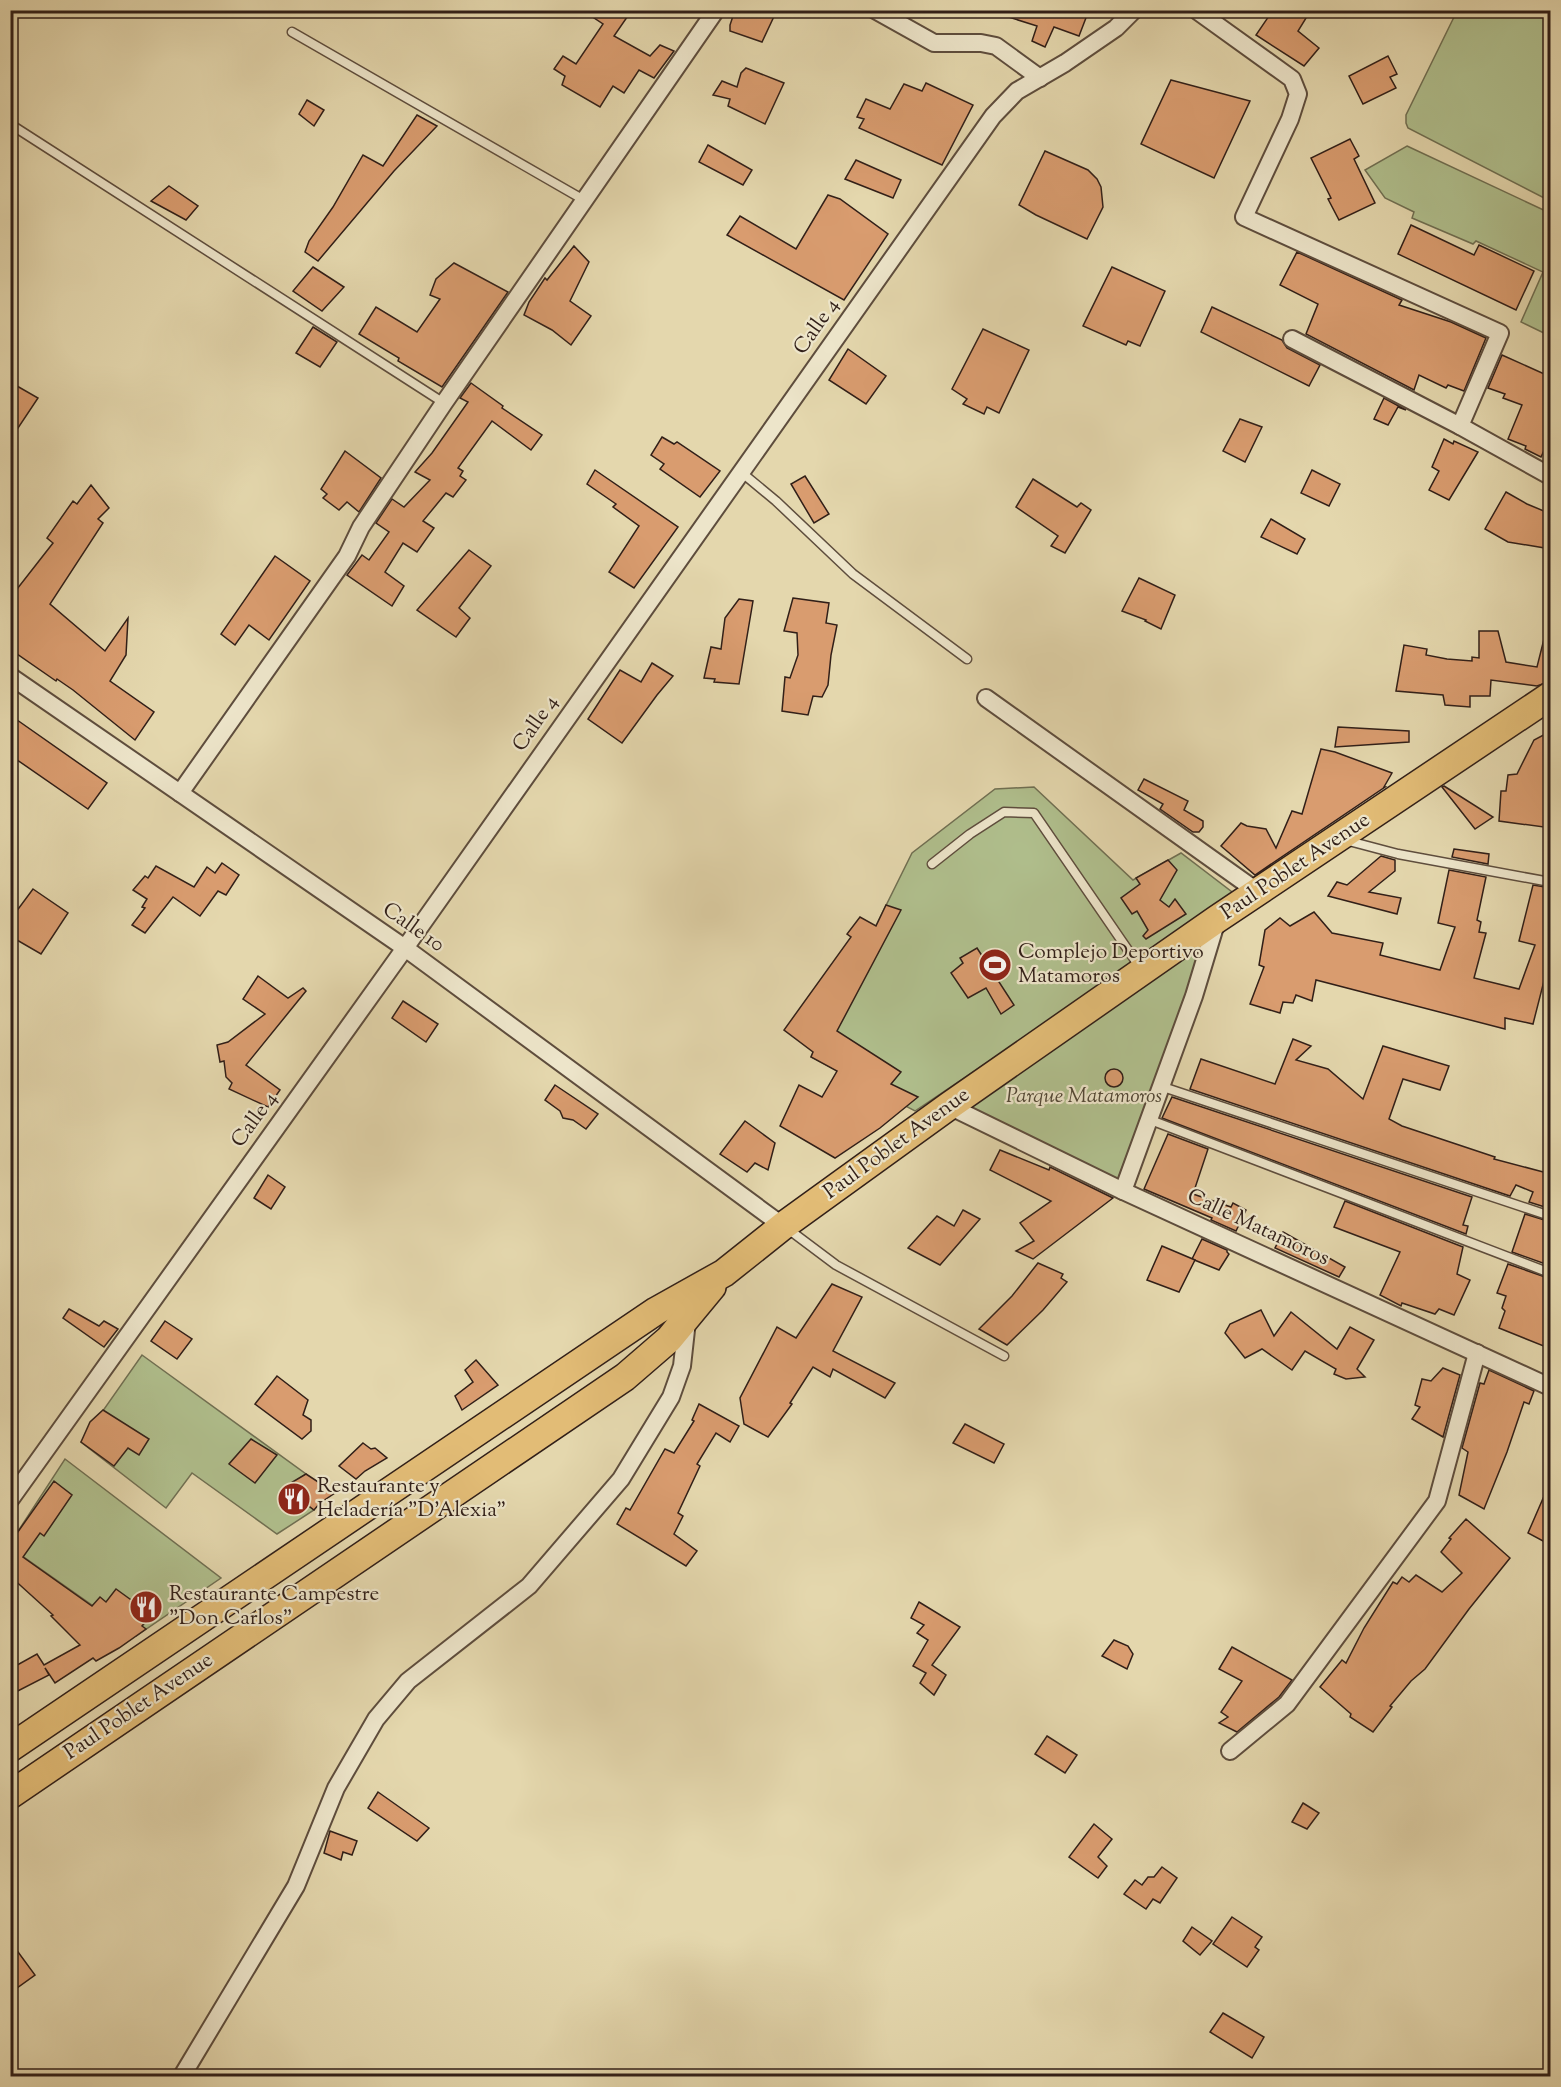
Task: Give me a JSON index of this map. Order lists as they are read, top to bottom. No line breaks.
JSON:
{"streets":{"main road":["Paul Poblet Avenue"],"street":["Calle 4","Calle 10","Calle Matamoros"]},"crossings":[["Calle 4","Calle 10"],["Paul Poblet Avenue","Calle 10"],["Paul Poblet Avenue","Calle Matamoros"]],"parks":["Parque Matamoros"],"places":{"sports":["Complejo Deportivo Matamoros"],"restaurant":["Restaurante y Heladería \"D'Alexia\"","Restaurante Campestre \"Don Carlos\""]}}
